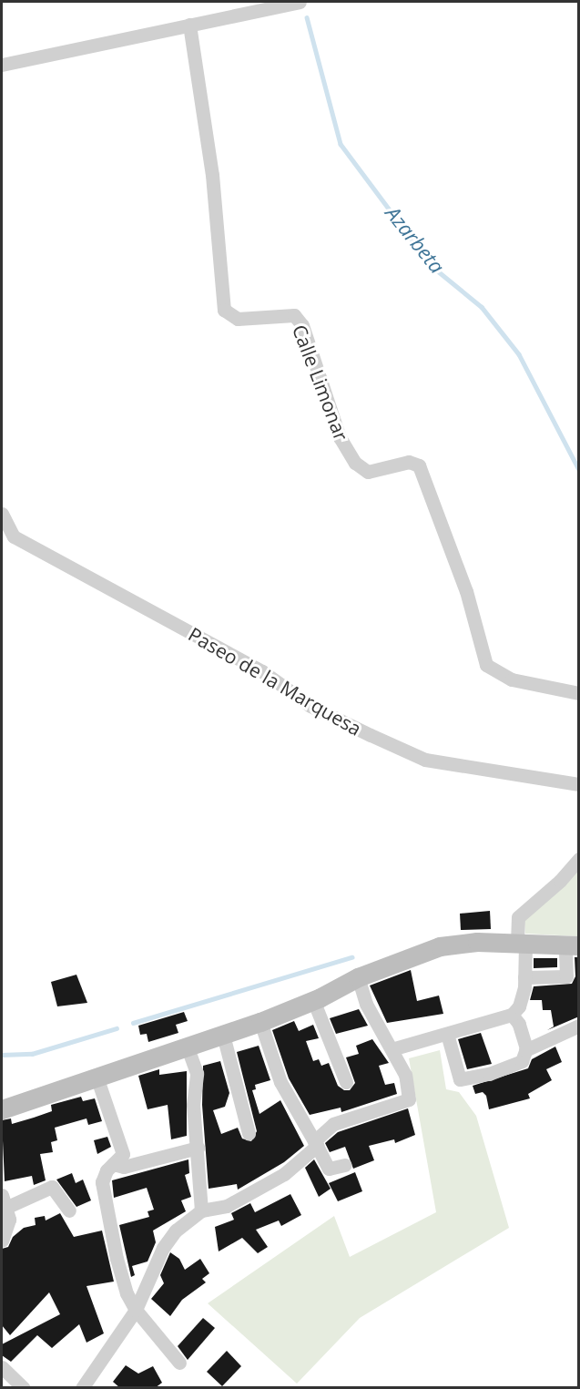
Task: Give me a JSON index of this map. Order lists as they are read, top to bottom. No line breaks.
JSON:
{"streets":{"street":["Calle Limonar","Paseo de la Marquesa"]},"water":["Azarbeta"]}
